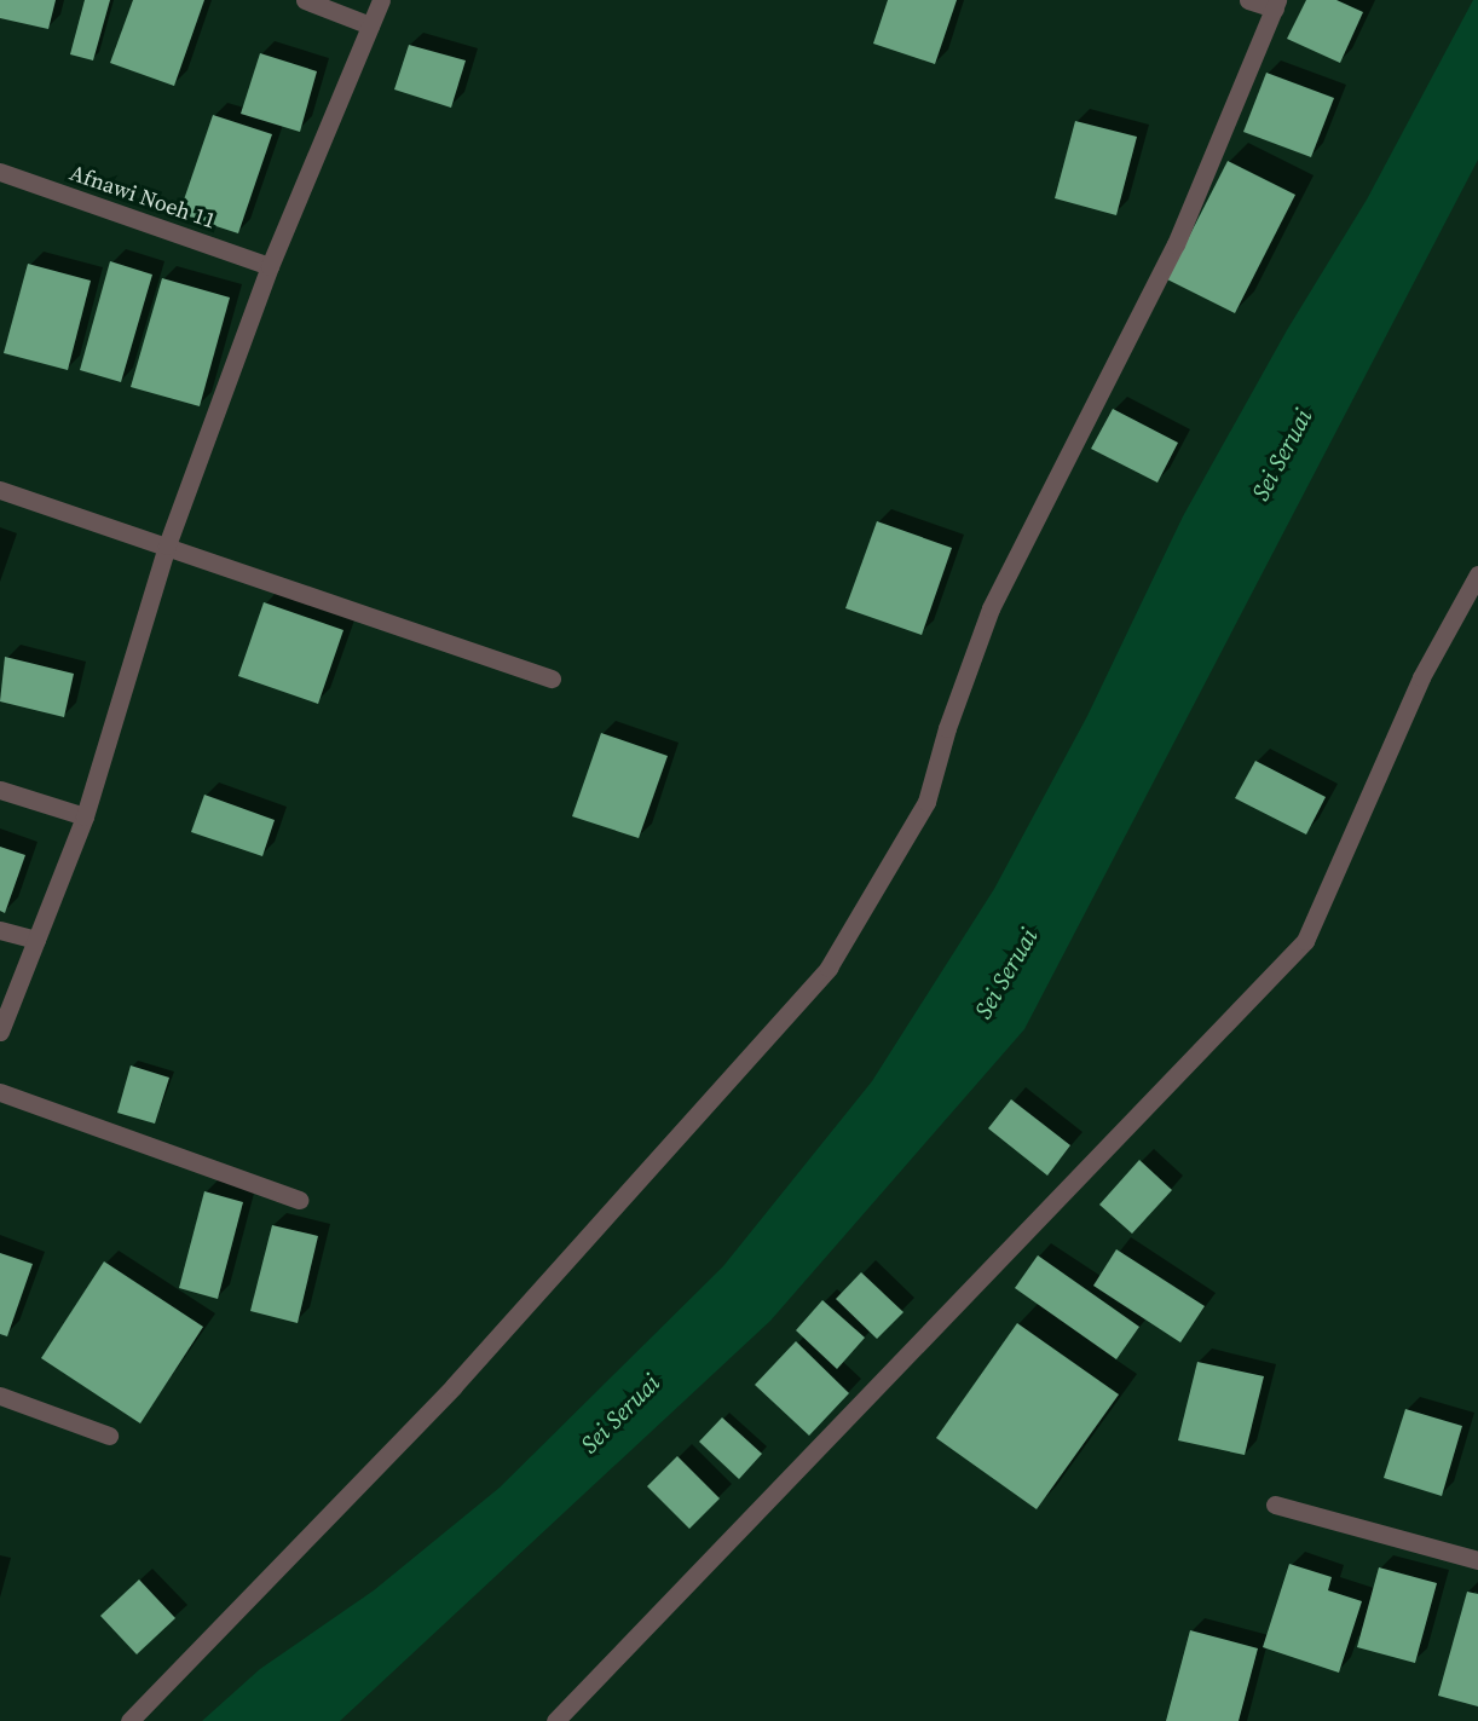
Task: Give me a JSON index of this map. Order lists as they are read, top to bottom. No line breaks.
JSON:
{"streets":{"street":["Afnawi Noeh 11"]},"water":["Sei Seruai"]}
